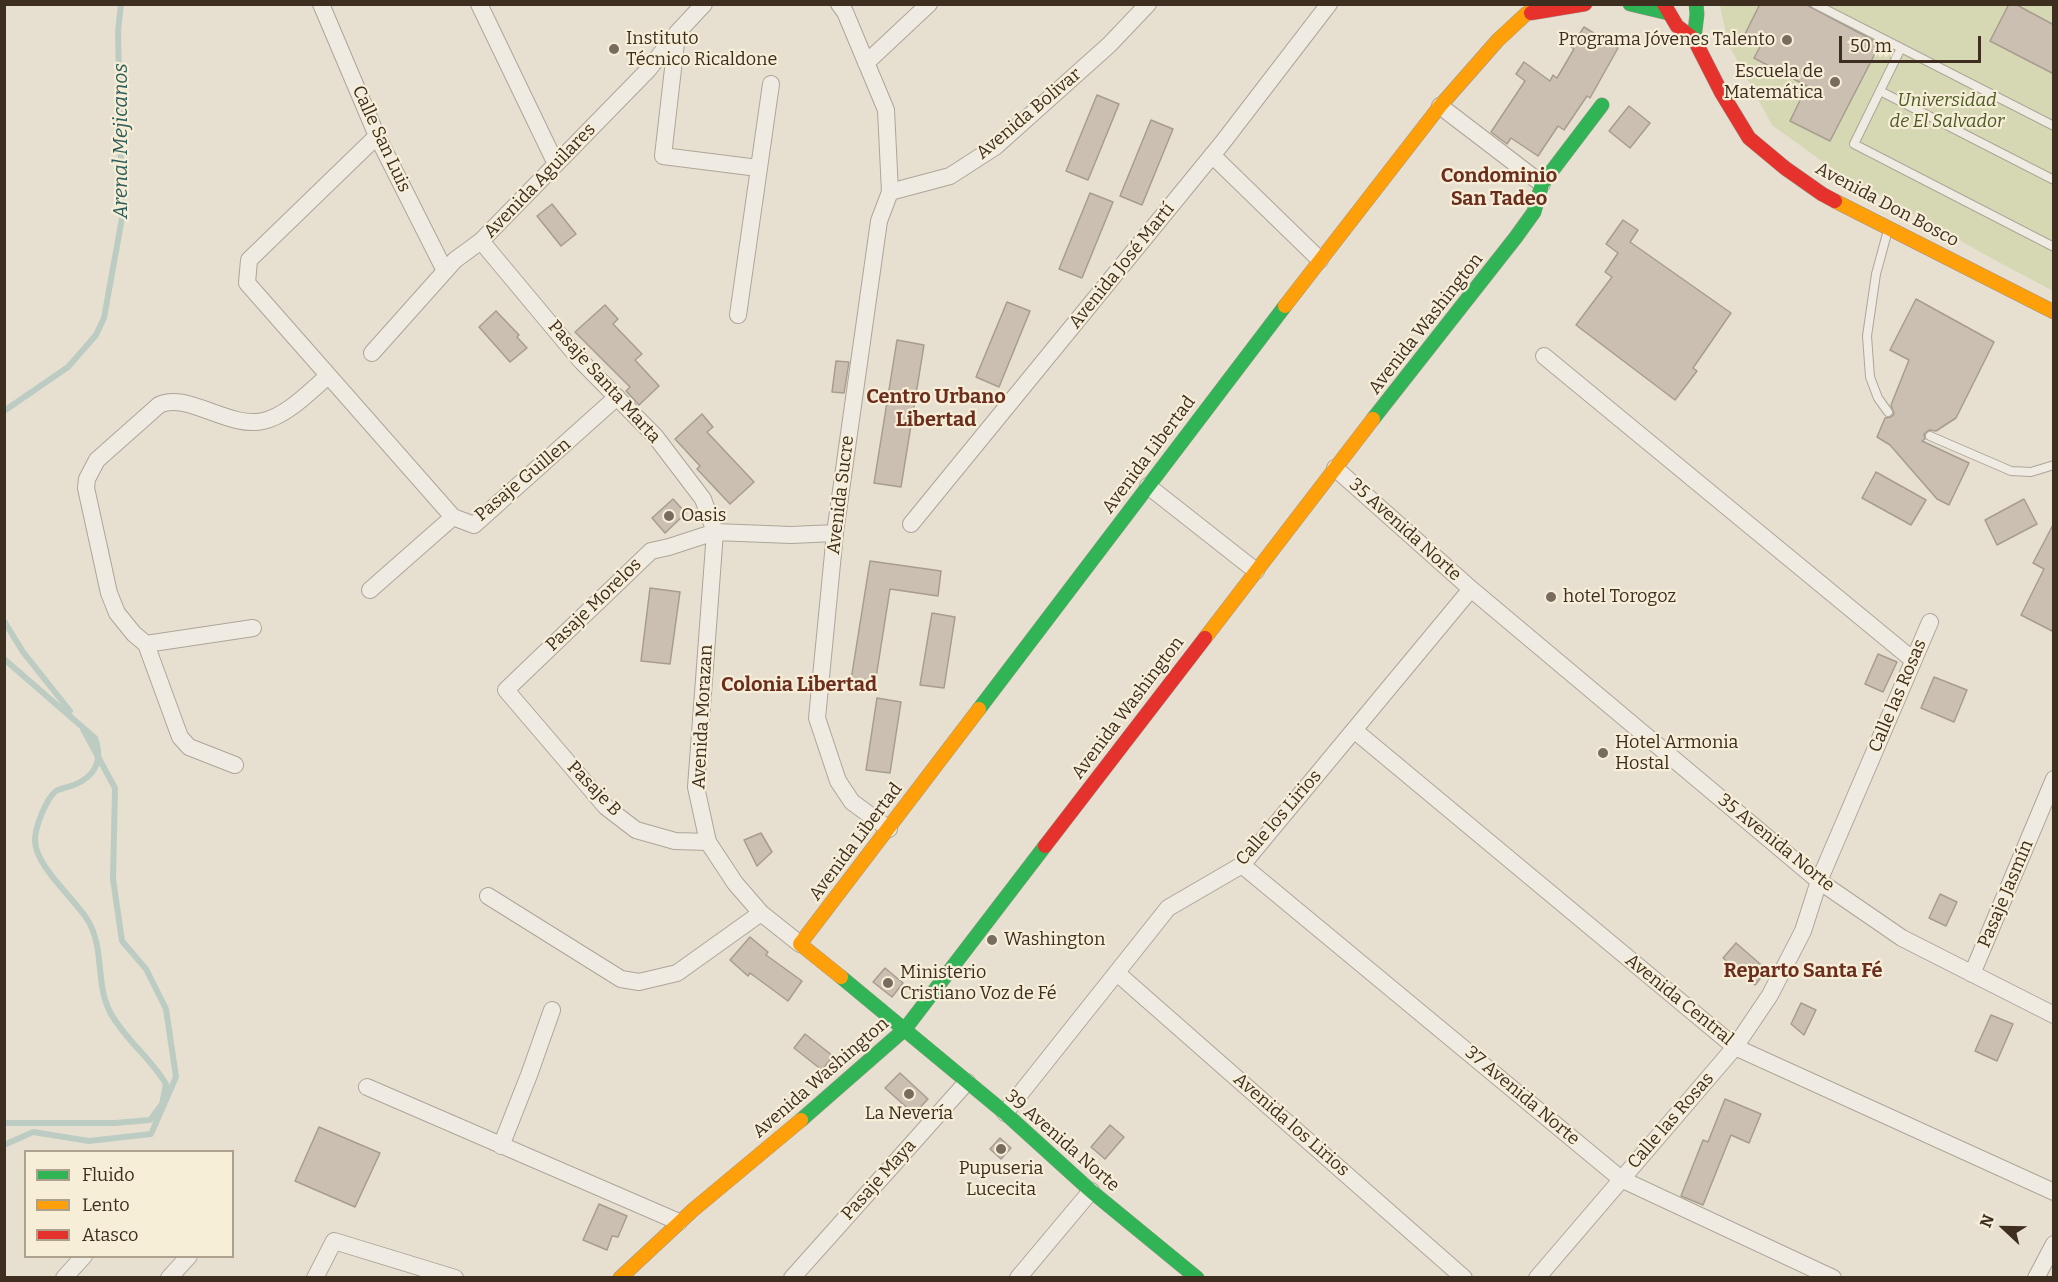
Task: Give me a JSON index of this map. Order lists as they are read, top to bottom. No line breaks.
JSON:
{"streets":{"main road":["Avenida Don Bosco","Avenida Washington","Avenida Libertad","Avenida Morazan","39 Avenida Norte"],"street":["Avenida Bolivar","Calle San Luis","Avenida Aguilares","Avenida José Martí","Pasaje Santa Marta","Pasaje Guillen","Avenida Sucre","35 Avenida Norte","Pasaje Morelos","Calle las Rosas","Pasaje B","Calle los Lirios","Pasaje Jasmín","Avenida Central","37 Avenida Norte","Avenida los Lirios","Pasaje Maya"]},"crossings":[["Avenida Bolivar","Avenida Sucre"],["Calle San Luis","Avenida Aguilares"],["Avenida Aguilares","Pasaje Santa Marta"],["Avenida Washington","35 Avenida Norte"],["Avenida Washington","Avenida Morazan"],["Avenida Washington","39 Avenida Norte"],["Pasaje Santa Marta","Pasaje Guillen"],["Pasaje Santa Marta","Pasaje Morelos"],["Pasaje Santa Marta","Avenida Morazan"],["Avenida Libertad","Avenida Sucre"],["Avenida Libertad","Avenida Morazan"],["Avenida Sucre","Pasaje Morelos"],["35 Avenida Norte","Calle las Rosas"],["35 Avenida Norte","Calle los Lirios"],["35 Avenida Norte","Pasaje Jasmín"],["Pasaje Morelos","Avenida Morazan"],["Pasaje Morelos","Pasaje B"],["Calle las Rosas","Avenida Central"],["Calle las Rosas","37 Avenida Norte"],["Avenida Morazan","Pasaje B"],["Avenida Morazan","39 Avenida Norte"],["Calle los Lirios","Avenida Central"],["Calle los Lirios","37 Avenida Norte"],["Calle los Lirios","Avenida los Lirios"],["Calle los Lirios","39 Avenida Norte"],["39 Avenida Norte","Pasaje Maya"]],"districts":["Condominio San Tadeo","Centro Urbano Libertad","Colonia Libertad","Reparto Santa Fé"],"water":["Arenal Mejicanos"],"parks":["Universidad de El Salvador"],"places":["Programa Jóvenes Talento","Instituto Técnico Ricaldone","Escuela de Matemática","Oasis","hotel Torogoz","Hotel Armonia Hostal","Washington","Ministerio Cristiano Voz de Fé","La Nevería","Pupuseria Lucecita"],"legend":["Fluido","Lento","Atasco"],"scale_bar":"50 m","north":"left"}
